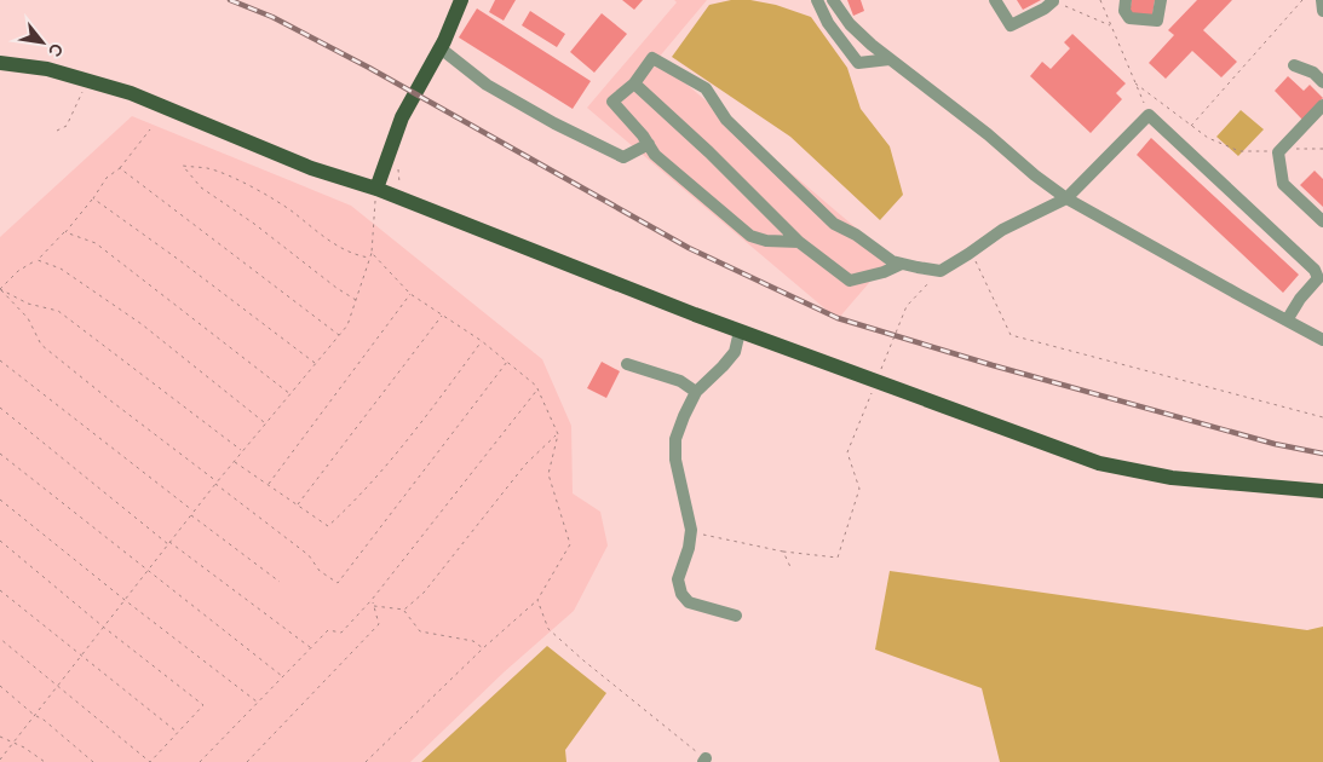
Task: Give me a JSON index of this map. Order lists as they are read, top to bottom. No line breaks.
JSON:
{"north":"bottom right"}
